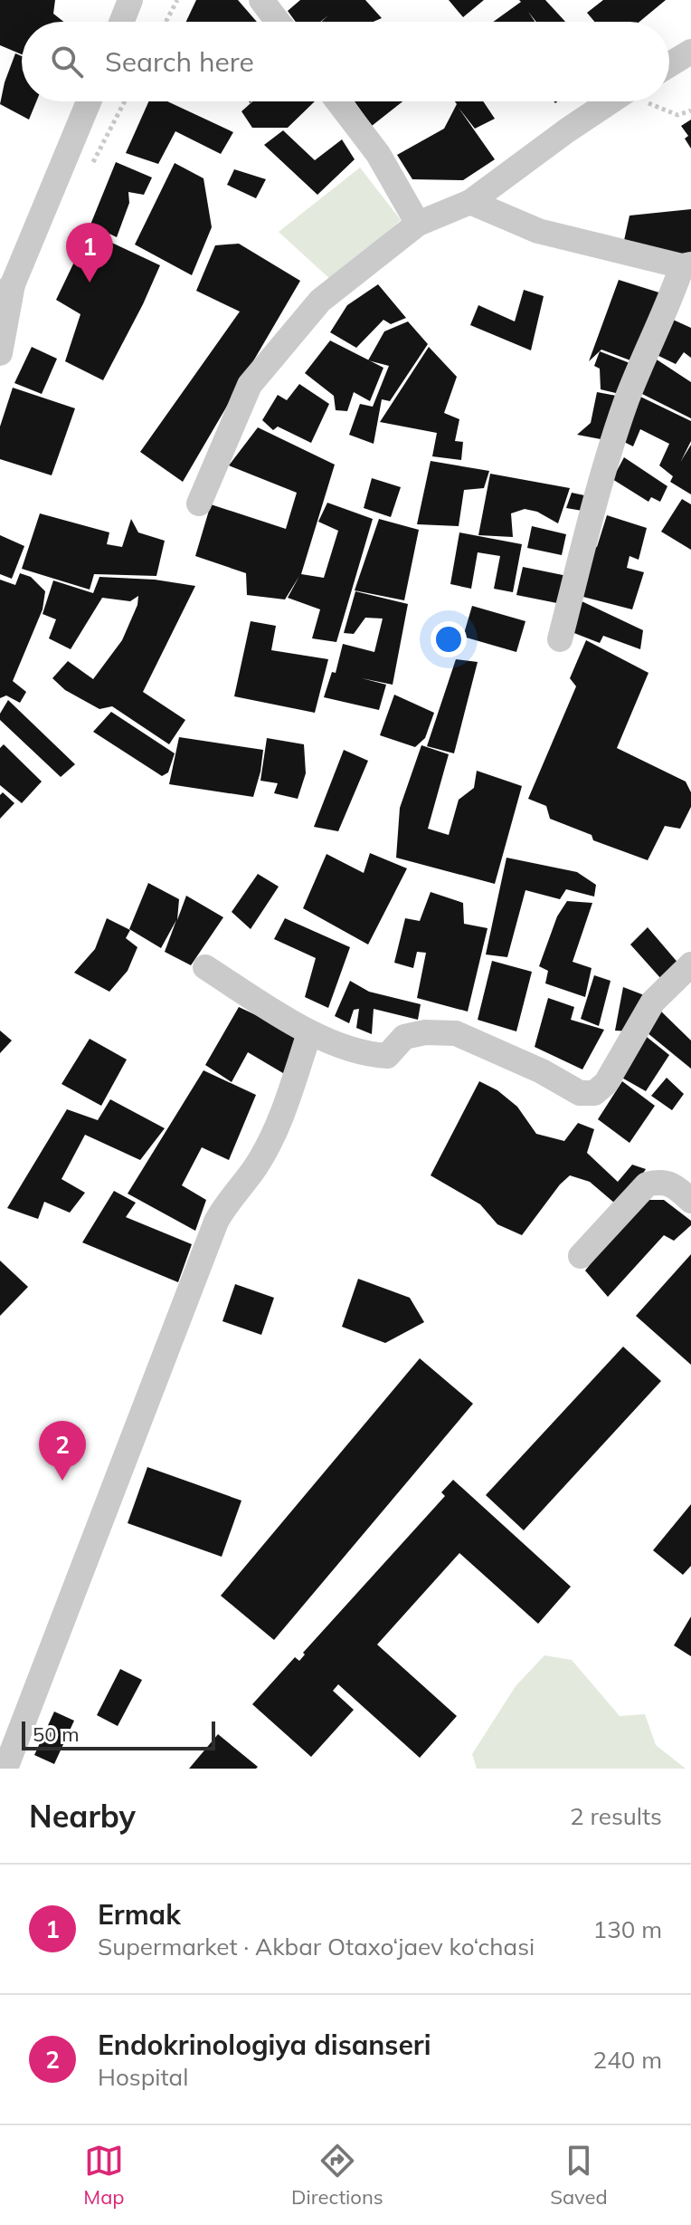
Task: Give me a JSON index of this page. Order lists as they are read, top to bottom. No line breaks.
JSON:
{"scale_bar":"50 m","page":{"search":"Search here","pins":["1","2"],"scale":"50 m","heading":["Nearby","2 results"],"list":[{"mark":"1","name":"Ermak","note":"Supermarket · Akbar Otaxo‘jaev ko‘chasi","value":"130 m"},{"mark":"2","name":"Endokrinologiya disanseri","note":"Hospital","value":"240 m"}],"nav":["Map","Directions","Saved"]}}
